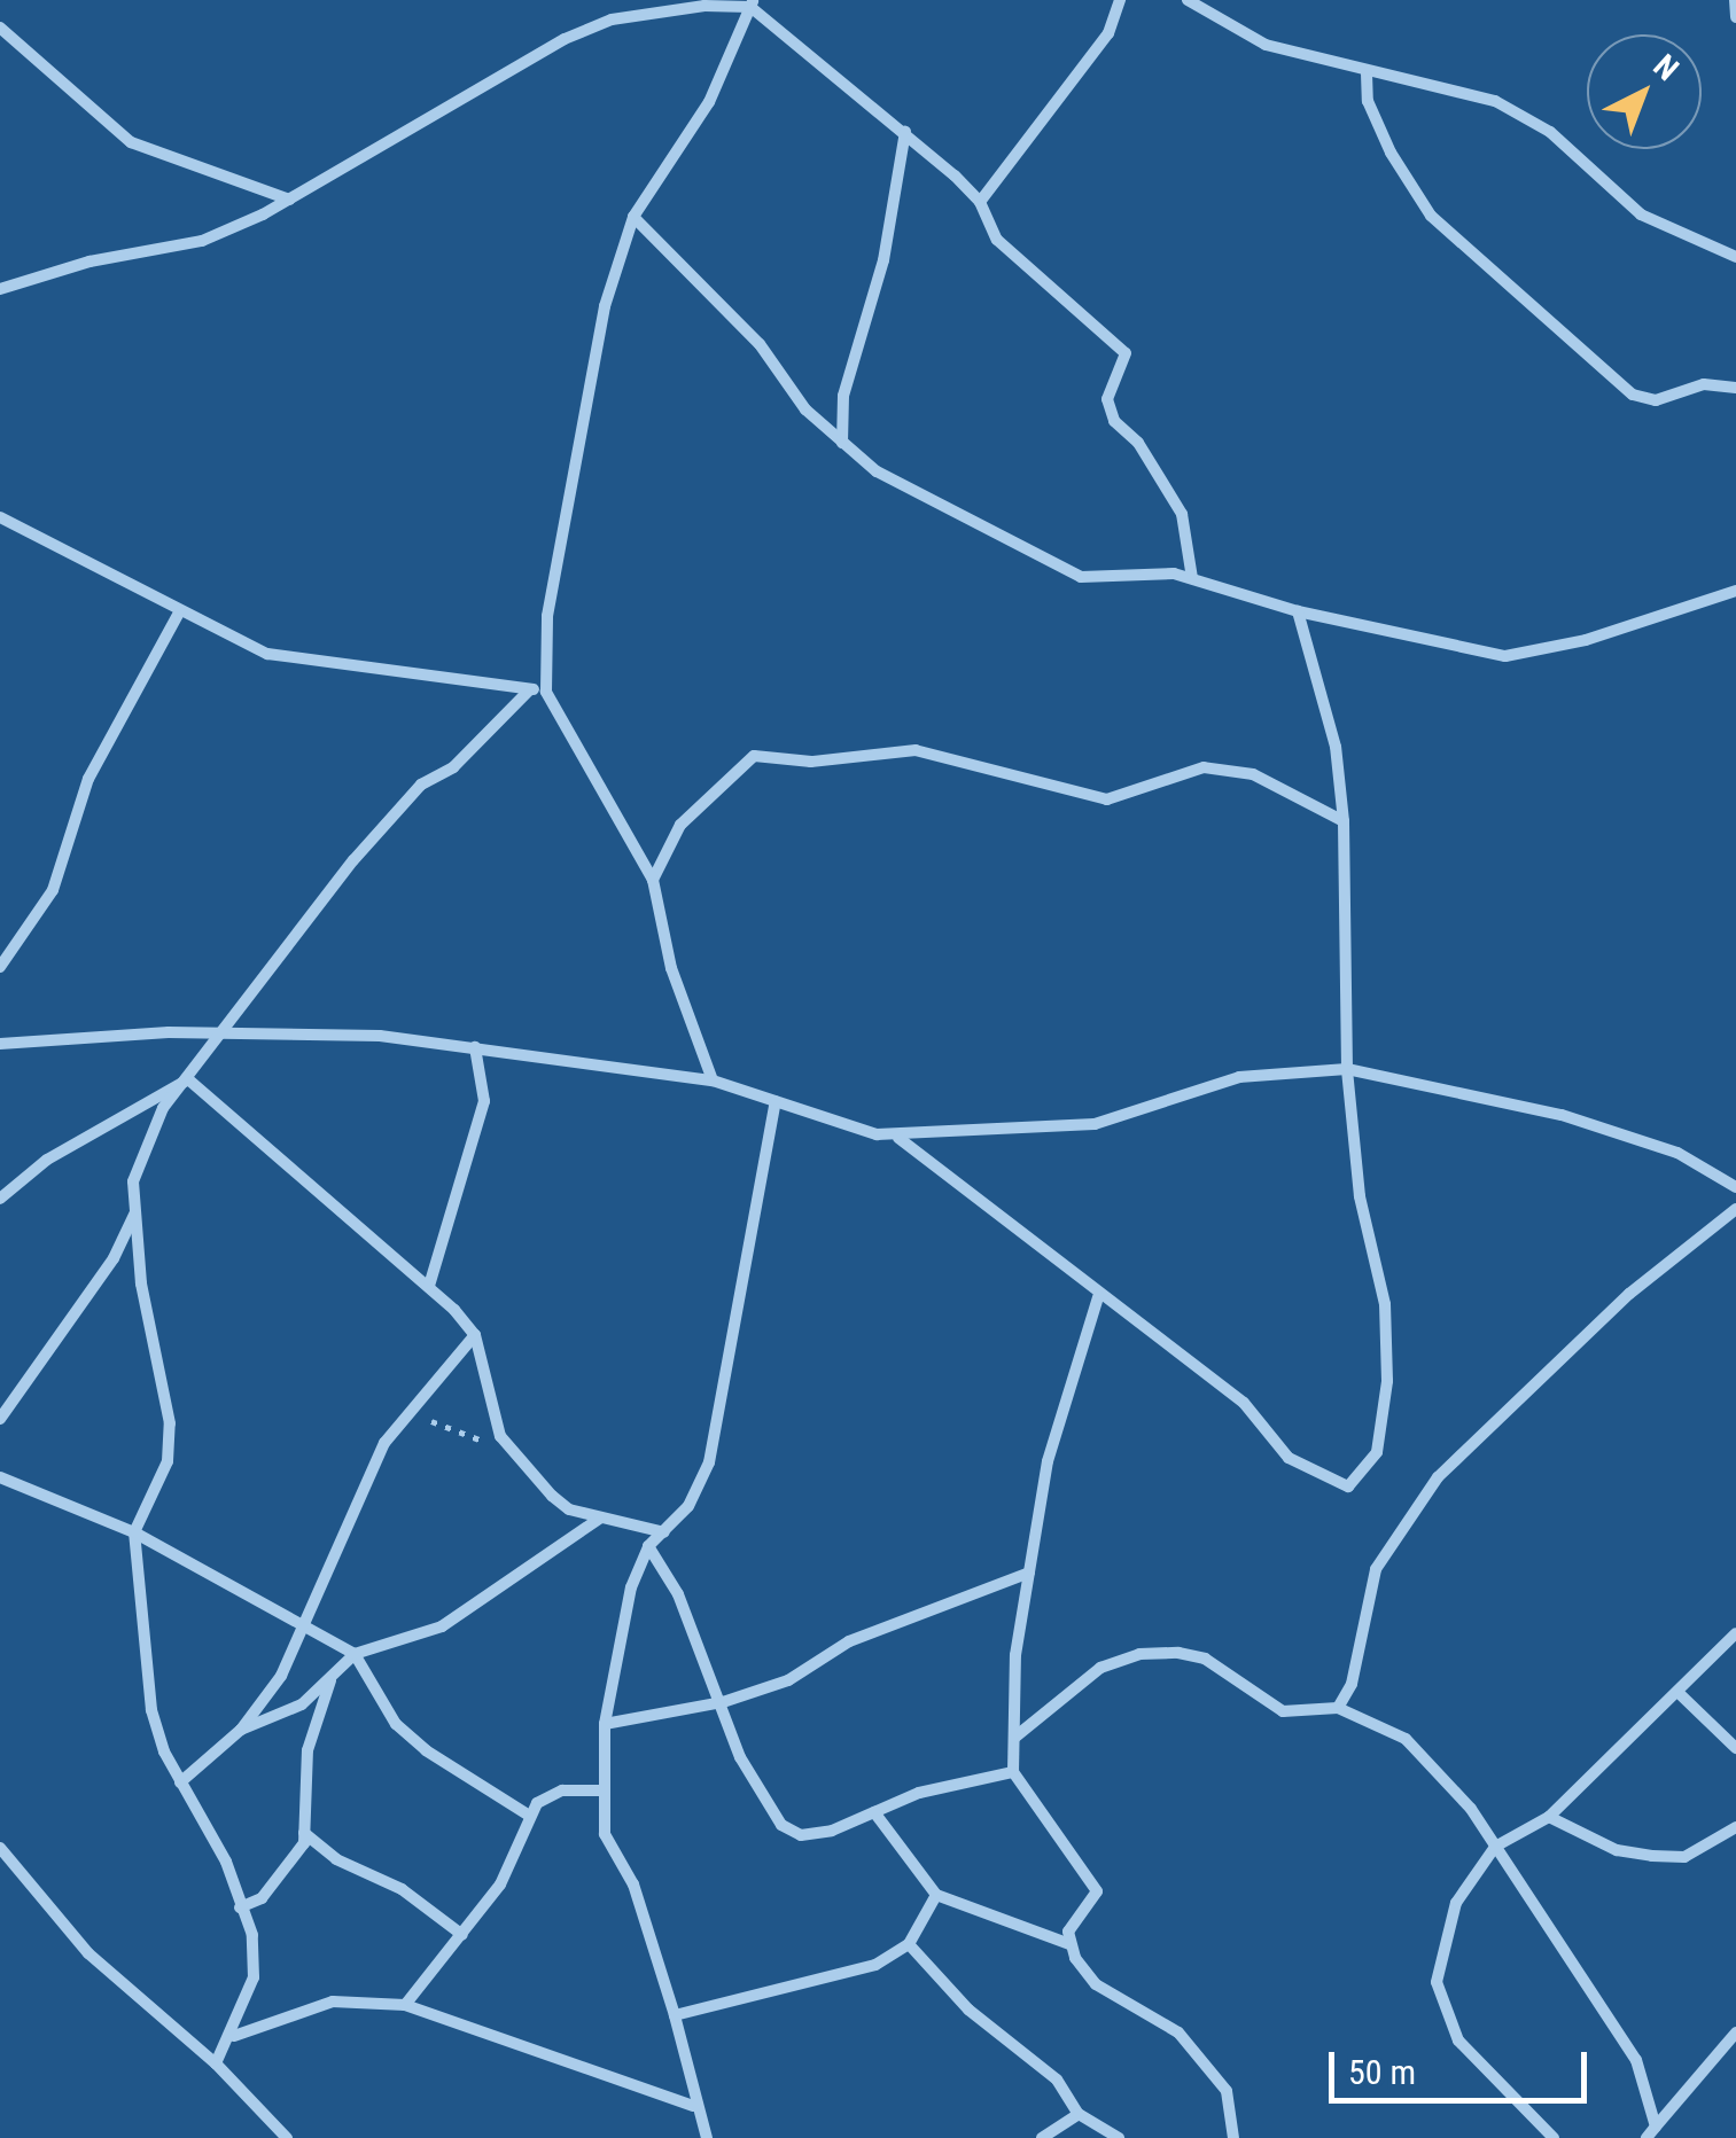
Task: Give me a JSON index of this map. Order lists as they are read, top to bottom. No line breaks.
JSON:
{"scale_bar":"50 m","north":"top right"}
